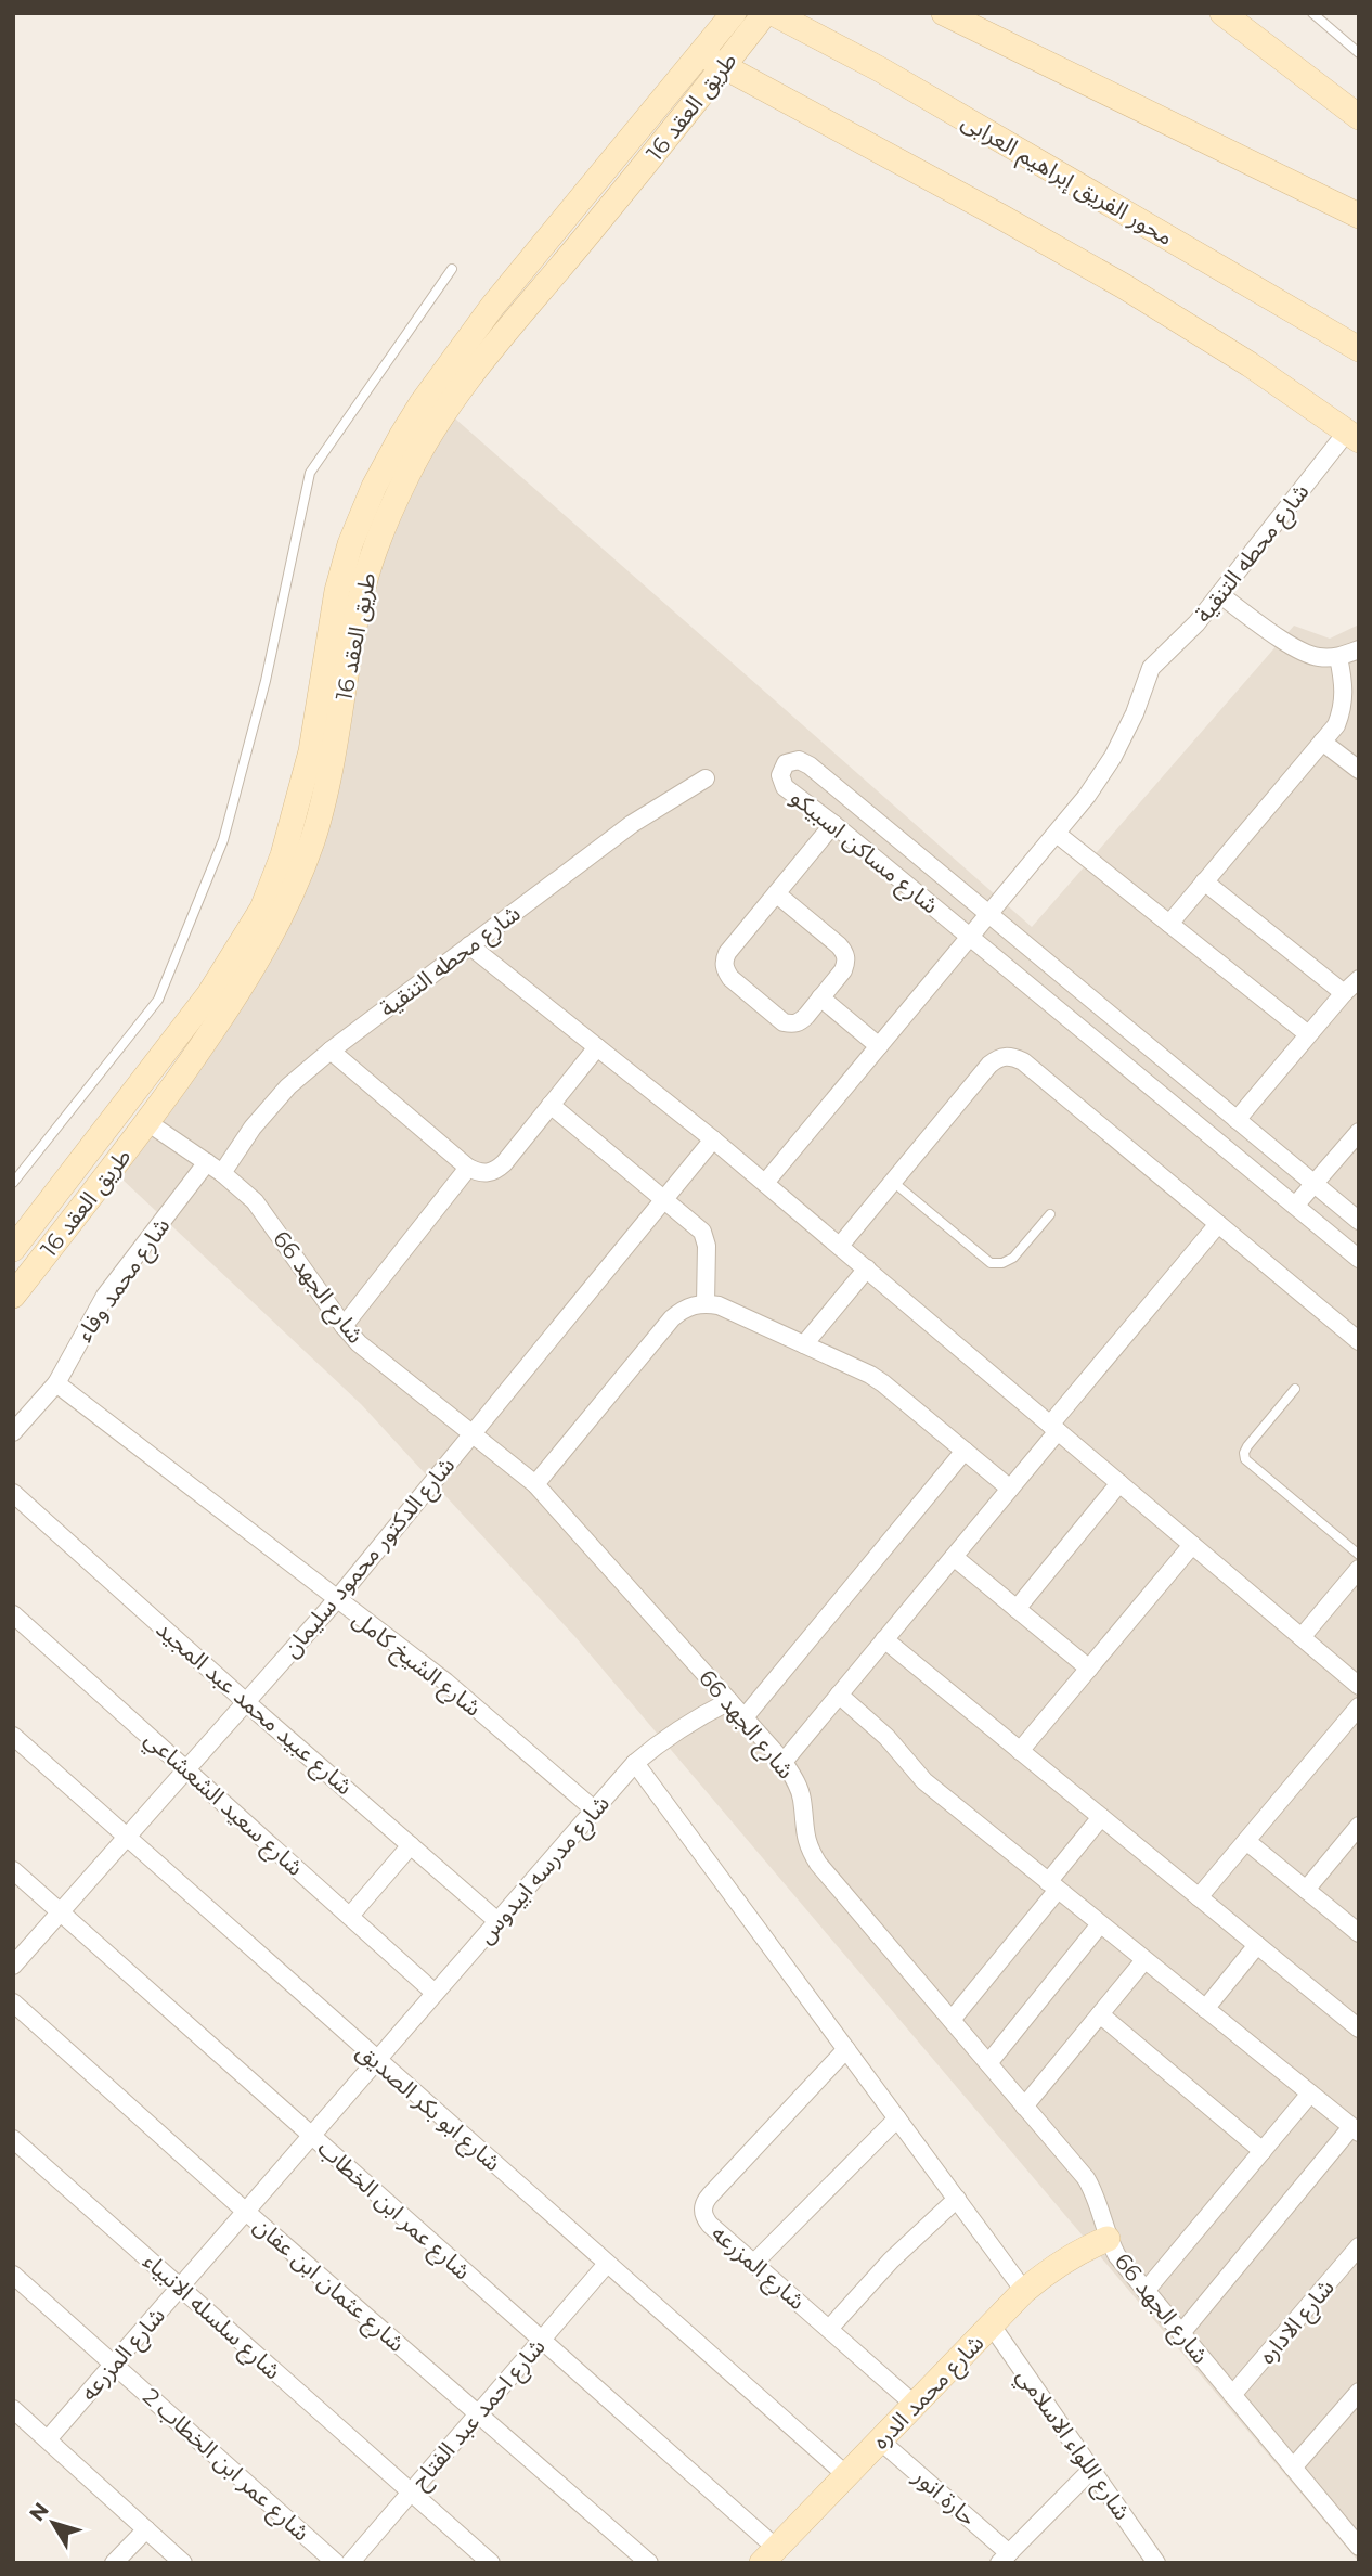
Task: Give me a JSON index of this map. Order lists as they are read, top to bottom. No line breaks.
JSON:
{"streets":{"street":["طريق العقد 16","محور الفريق إبراهيم العرابى","شارع محطه التنقية","شارع مساكن اسبيكو","شارع محمد وفاء","شارع الجهد 66","شارع الدكتور محمود سليمان","شارع الشيخ كامل","شارع عبيد محمد عبد المجيد","شارع سعيد الشعشاعي","شارع مدرسه ابيدوس","شارع ابو بكر الصديق","شارع عمر ابن الخطاب","شارع المزرعه","شارع عثمان ابن عفان","شارع سلسله الانبياء","شارع الاداره","شارع محمد الدره","شارع احمد عبد الفتاح","شارع اللواء الاسلامي","شارع عمر ابن الخطاب 2","حارة انور"]},"crossings":[["طريق العقد 16","شارع الجهد 66"],["شارع محطه التنقية","شارع الجهد 66"],["شارع محمد وفاء","شارع الجهد 66"],["شارع محمد وفاء","شارع الشيخ كامل"],["شارع الجهد 66","شارع الدكتور محمود سليمان"],["شارع الجهد 66","شارع مدرسه ابيدوس"],["شارع الجهد 66","شارع الاداره"],["شارع الجهد 66","شارع محمد الدره"],["شارع الدكتور محمود سليمان","شارع الشيخ كامل"],["شارع الدكتور محمود سليمان","شارع عبيد محمد عبد المجيد"],["شارع الدكتور محمود سليمان","شارع سعيد الشعشاعي"],["شارع الدكتور محمود سليمان","شارع ابو بكر الصديق"],["شارع الدكتور محمود سليمان","شارع عمر ابن الخطاب"],["شارع الشيخ كامل","شارع مدرسه ابيدوس"],["شارع عبيد محمد عبد المجيد","شارع مدرسه ابيدوس"],["شارع سعيد الشعشاعي","شارع مدرسه ابيدوس"],["شارع مدرسه ابيدوس","شارع ابو بكر الصديق"],["شارع مدرسه ابيدوس","شارع المزرعه"],["شارع ابو بكر الصديق","شارع المزرعه"],["شارع ابو بكر الصديق","شارع محمد الدره"],["شارع ابو بكر الصديق","شارع احمد عبد الفتاح"],["شارع عمر ابن الخطاب","شارع المزرعه"],["شارع عمر ابن الخطاب","شارع محمد الدره"],["شارع عمر ابن الخطاب","شارع احمد عبد الفتاح"],["شارع المزرعه","شارع عثمان ابن عفان"],["شارع المزرعه","شارع سلسله الانبياء"],["شارع المزرعه","شارع محمد الدره"],["شارع المزرعه","شارع عمر ابن الخطاب 2"],["شارع عثمان ابن عفان","شارع احمد عبد الفتاح"],["شارع سلسله الانبياء","شارع احمد عبد الفتاح"],["شارع محمد الدره","شارع اللواء الاسلامي"],["شارع محمد الدره","حارة انور"]],"north":"top left"}
